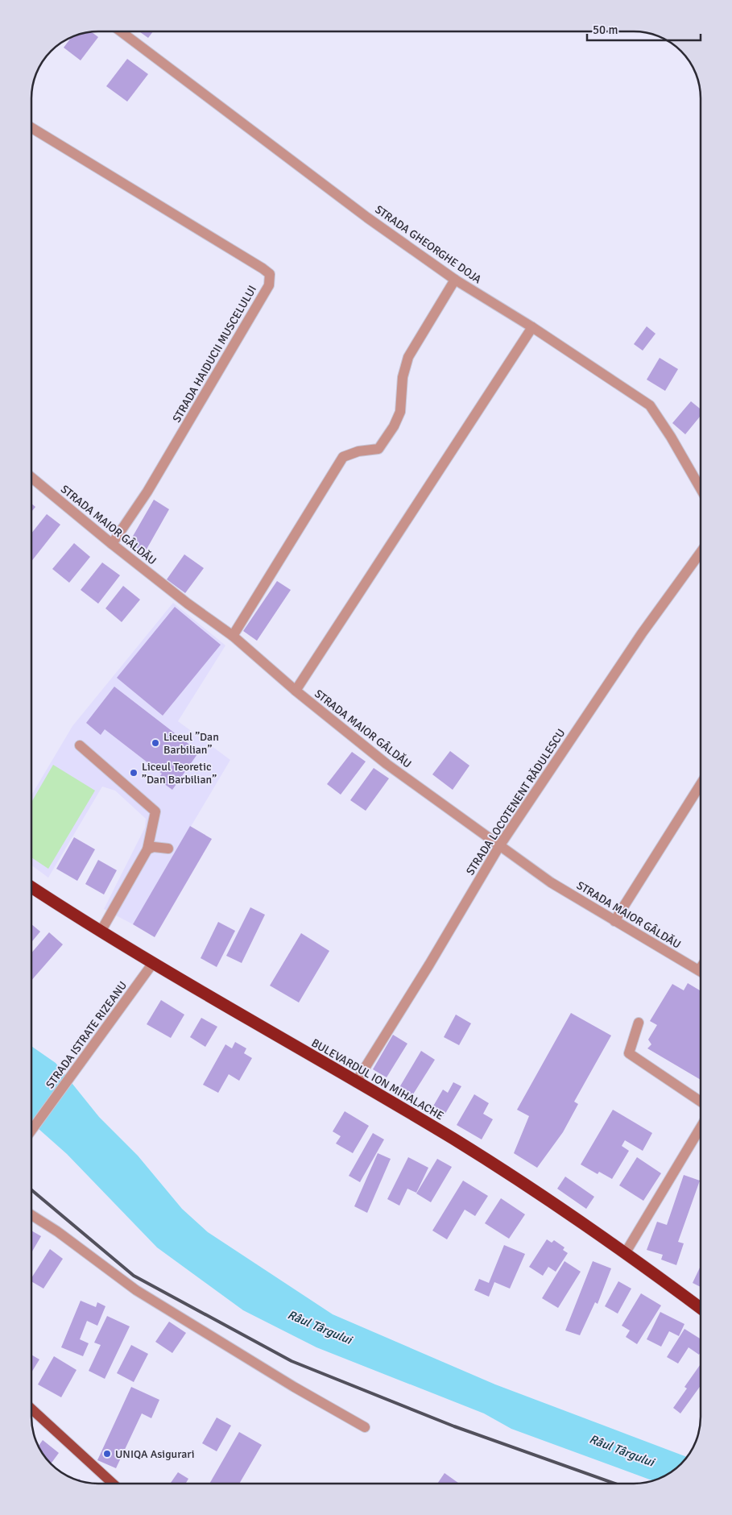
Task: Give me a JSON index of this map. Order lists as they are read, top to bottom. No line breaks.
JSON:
{"streets":{"highway":["BULEVARDUL ION MIHALACHE"],"street":["STRADA GHEORGHE DOJA","STRADA HAIDUCII MUSCELULUI","STRADA MAIOR GÂLDĂU","STRADA LOCOTENENT RĂDULESCU","STRADA ISTRATE RIZEANU"]},"crossings":[["STRADA HAIDUCII MUSCELULUI","STRADA MAIOR GÂLDĂU"],["STRADA MAIOR GÂLDĂU","STRADA LOCOTENENT RĂDULESCU"],["STRADA LOCOTENENT RĂDULESCU","BULEVARDUL ION MIHALACHE"],["STRADA ISTRATE RIZEANU","BULEVARDUL ION MIHALACHE"]],"water":["Râul Târgului"],"places":["Liceul ”Dan Barbilian”","Liceul Teoretic ”Dan Barbilian”","UNIQA Asigurari"],"scale_bar":"50 m"}
